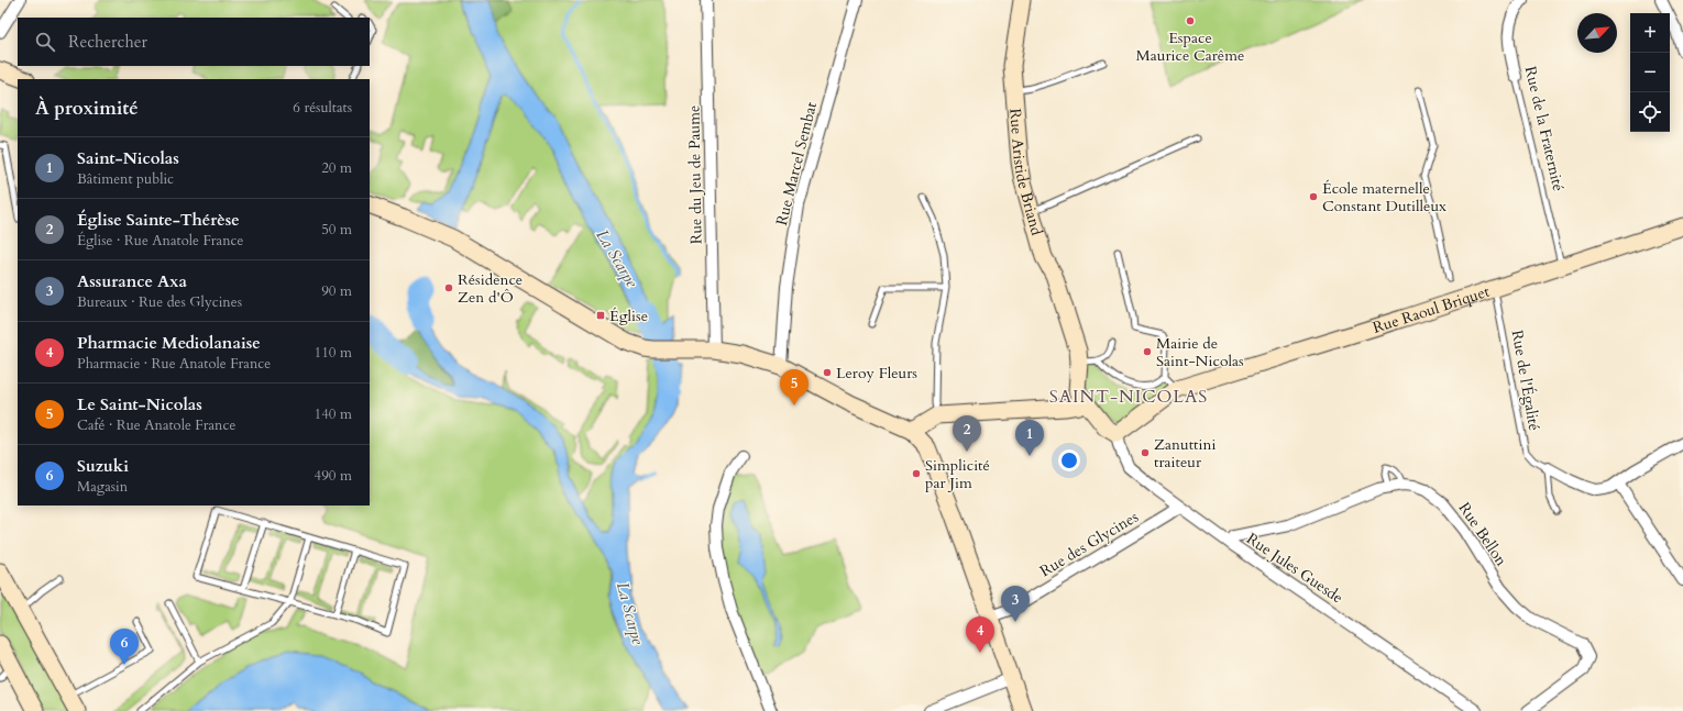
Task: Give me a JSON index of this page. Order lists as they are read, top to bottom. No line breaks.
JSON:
{"streets":{"street":["Rue de la Fraternité","Rue Marcel Sembat","Rue Aristide Briand","Rue du Jeu de Paume","Rue Raoul Briquet","Rue Bellon","Rue des Glycines","Rue Jules Guesde"],"lane":["Rue de l'Égalité"]},"crossings":[["Rue de la Fraternité","Rue Raoul Briquet"],["Rue Aristide Briand","Rue Raoul Briquet"],["Rue Aristide Briand","Rue Jules Guesde"],["Rue Raoul Briquet","Rue de l'Égalité"],["Rue Raoul Briquet","Rue Jules Guesde"],["Rue des Glycines","Rue Jules Guesde"]],"districts":["SAINT-NICOLAS"],"water":["La Scarpe"],"places":{"other":["Espace Maurice Carême","École maternelle Constant Dutilleux","Résidence Zen d'Ô","Mairie de Saint-Nicolas","Leroy Fleurs","Zanuttini traiteur","Simplicité par Jim"],"transit":["Église"]},"north":"top right","page":{"map_buttons":["+","−"],"search":"Rechercher","heading":["À proximité","6 résultats"],"list":[{"mark":"1","name":"Saint-Nicolas","note":"Bâtiment public","value":"20 m"},{"mark":"2","name":"Église Sainte-Thérèse","note":"Église · Rue Anatole France","value":"50 m"},{"mark":"3","name":"Assurance Axa","note":"Bureaux · Rue des Glycines","value":"90 m"},{"mark":"4","name":"Pharmacie Mediolanaise","note":"Pharmacie · Rue Anatole France","value":"110 m"},{"mark":"5","name":"Le Saint-Nicolas","note":"Café · Rue Anatole France","value":"140 m"},{"mark":"6","name":"Suzuki","note":"Magasin","value":"490 m"}],"pins":["5","2","1","3","4","6"]}}
